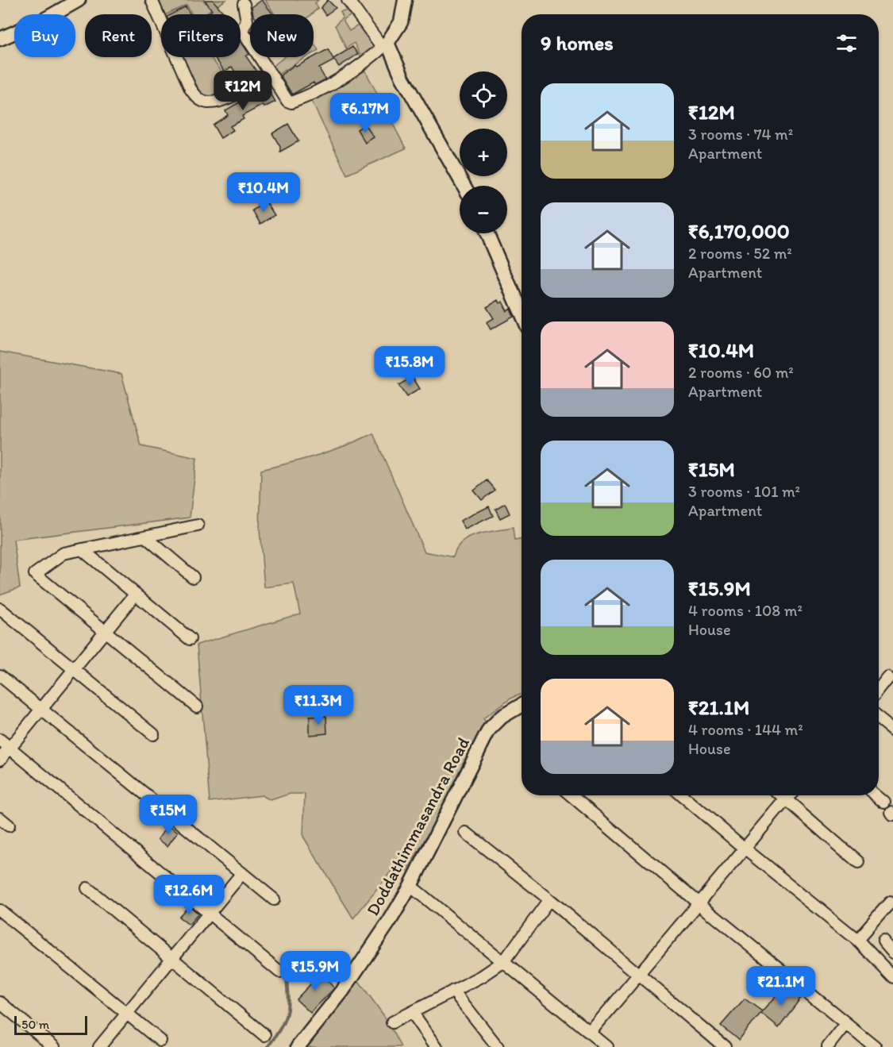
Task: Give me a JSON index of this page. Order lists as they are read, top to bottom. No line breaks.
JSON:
{"streets":{"street":["Doddathimmasandra Road"]},"scale_bar":"50 m","page":{"chip":["Buy","Rent","Filters","New"],"heading":"9 homes","price":["₹12M","₹6.17M","₹10.4M","₹15.8M","₹11.3M","₹15M","₹12.6M","₹15.9M","₹21.1M"],"map_buttons":["+","−"],"list":[{"name":"₹12M","note":"3 rooms · 74 m² · Apartment"},{"name":"₹6,170,000","note":"2 rooms · 52 m² · Apartment"},{"name":"₹10.4M","note":"2 rooms · 60 m² · Apartment"},{"name":"₹15M","note":"3 rooms · 101 m² · Apartment"},{"name":"₹15.9M","note":"4 rooms · 108 m² · House"},{"name":"₹21.1M","note":"4 rooms · 144 m² · House"}],"scale":"50 m"}}
